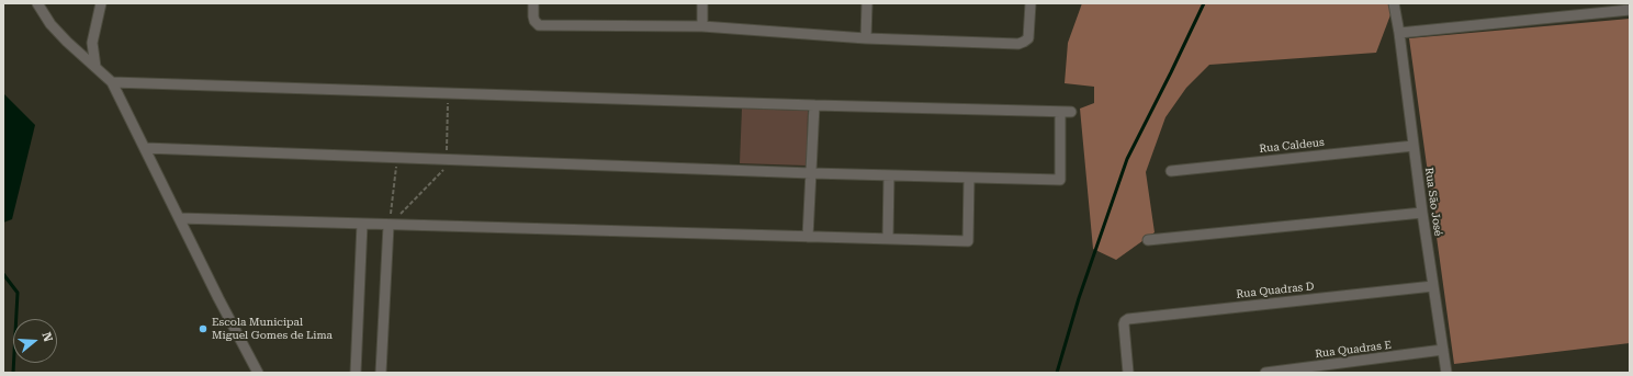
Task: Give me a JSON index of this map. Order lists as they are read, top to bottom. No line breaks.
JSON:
{"streets":{"street":["Rua Caldeus","Rua São José","Rua Quadras D","Rua Quadras E"]},"crossings":[["Rua Caldeus","Rua São José"],["Rua São José","Rua Quadras D"],["Rua São José","Rua Quadras E"]],"places":["Escola Municipal Miguel Gomes de Lima"],"north":"right"}
